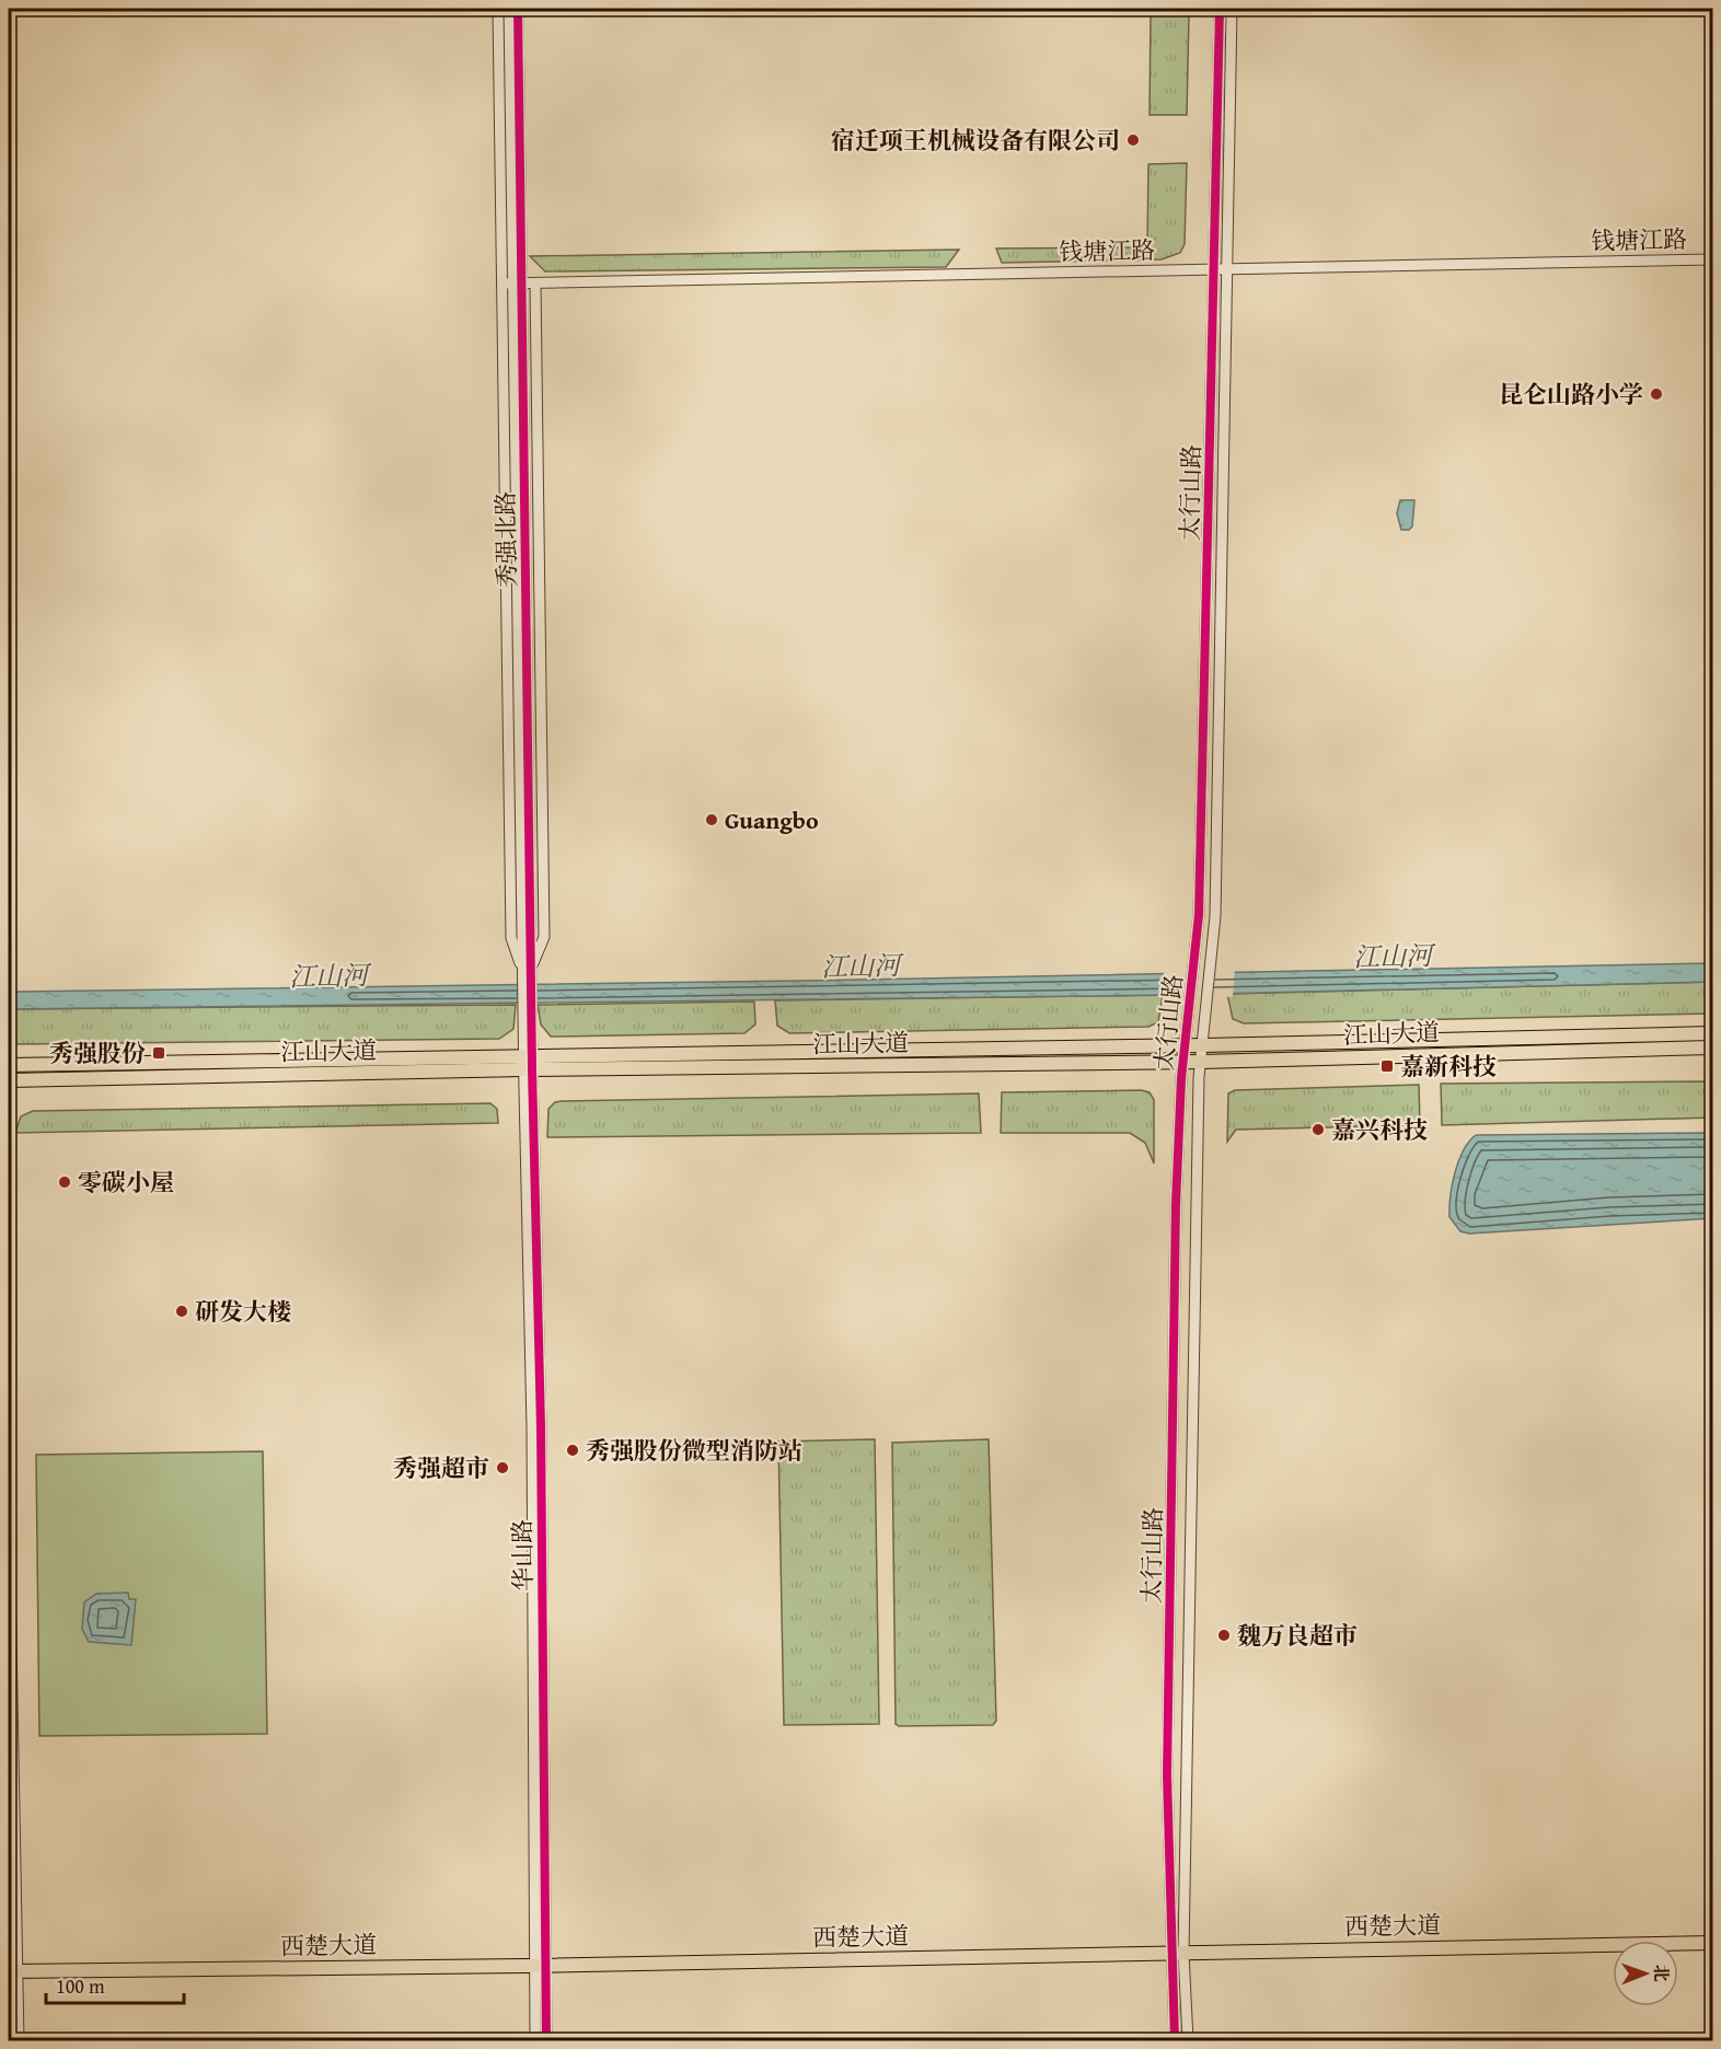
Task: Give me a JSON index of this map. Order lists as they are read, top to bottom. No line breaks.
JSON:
{"streets":{"main road":["江山大道","西楚大道"],"street":["钱塘江路","太行山路","秀强北路","华山路"]},"crossings":[["钱塘江路","太行山路"],["钱塘江路","秀强北路"],["太行山路","江山大道"],["太行山路","西楚大道"],["秀强北路","江山大道"],["秀强北路","华山路"],["江山大道","华山路"],["华山路","西楚大道"]],"water":["江山河"],"places":{"other":["宿迁项王机械设备有限公司","昆仑山路小学","Guangbo","嘉兴科技","零碳小屋","研发大楼","秀强股份微型消防站","秀强超市","魏万良超市"],"transit":["秀强股份","嘉新科技"]},"scale_bar":"100 m","north":"right"}
